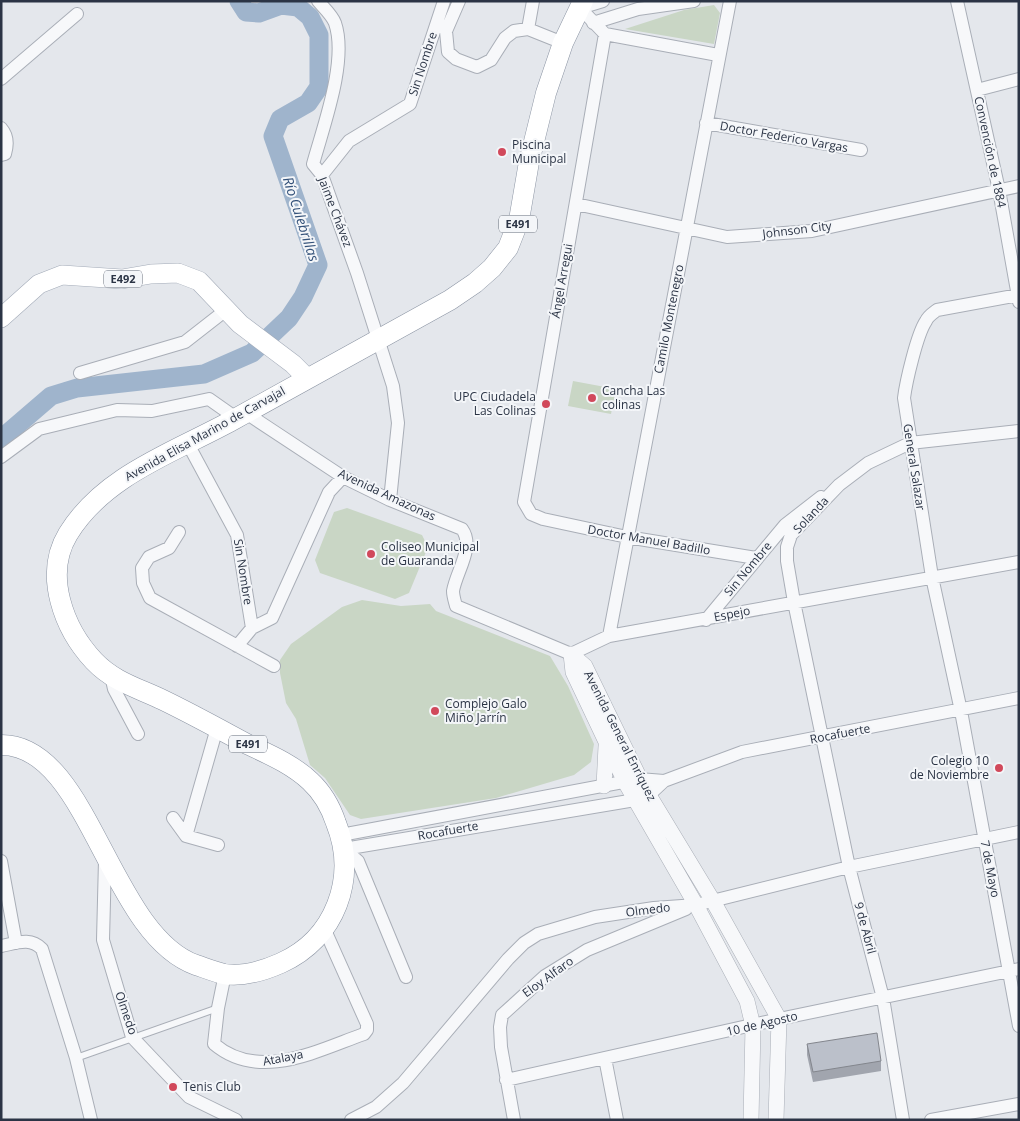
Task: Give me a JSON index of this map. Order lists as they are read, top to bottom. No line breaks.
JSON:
{"streets":{"highway":["E491","Avenida Elisa Marino de Carvajal"],"main road":["E492"],"street":["Sin Nombre","Doctor Federico Vargas","Convención de 1884","Jaime Chávez","Johnson City","Ángel Arregui","Camilo Montenegro","General Salazar","Avenida Amazonas","Solanda","Doctor Manuel Badillo","Espejo","Rocafuerte","Avenida General Enríquez","7 de Mayo","Olmedo","9 de Abril","Eloy Alfaro","10 de Agosto","Atalaya"]},"crossings":[["Sin Nombre","Jaime Chávez"],["Sin Nombre","Avenida Elisa Marino de Carvajal"],["Sin Nombre","Solanda"],["Sin Nombre","Doctor Manuel Badillo"],["Sin Nombre","Espejo"],["Doctor Federico Vargas","Camilo Montenegro"],["Convención de 1884","Johnson City"],["Convención de 1884","General Salazar"],["Jaime Chávez","Avenida Elisa Marino de Carvajal"],["Jaime Chávez","Avenida Amazonas"],["E491","Avenida Elisa Marino de Carvajal"],["Johnson City","Ángel Arregui"],["Johnson City","Camilo Montenegro"],["E492","Avenida Elisa Marino de Carvajal"],["Ángel Arregui","Doctor Manuel Badillo"],["Camilo Montenegro","Doctor Manuel Badillo"],["Camilo Montenegro","Espejo"],["Avenida Elisa Marino de Carvajal","Avenida Amazonas"],["Avenida Elisa Marino de Carvajal","Rocafuerte"],["Avenida Elisa Marino de Carvajal","Olmedo"],["Avenida Elisa Marino de Carvajal","Atalaya"],["General Salazar","Solanda"],["General Salazar","Espejo"],["General Salazar","Rocafuerte"],["General Salazar","7 de Mayo"],["Avenida Amazonas","Espejo"],["Avenida Amazonas","Avenida General Enríquez"],["Solanda","Espejo"],["Solanda","Rocafuerte"],["Solanda","9 de Abril"],["Espejo","Avenida General Enríquez"],["Rocafuerte","Avenida General Enríquez"],["Rocafuerte","7 de Mayo"],["Rocafuerte","9 de Abril"],["Avenida General Enríquez","Olmedo"],["Avenida General Enríquez","Eloy Alfaro"],["Avenida General Enríquez","10 de Agosto"],["7 de Mayo","Olmedo"],["7 de Mayo","10 de Agosto"],["Olmedo","9 de Abril"],["Olmedo","Eloy Alfaro"],["9 de Abril","10 de Agosto"],["Eloy Alfaro","10 de Agosto"]],"water":["Río Culebrillas"],"places":["Piscina Municipal","Cancha Las colinas","UPC Ciudadela Las Colinas","Coliseo Municipal de Guaranda","Complejo Galo Miño Jarrín","Colegio 10 de Noviembre","Tenis Club"]}
